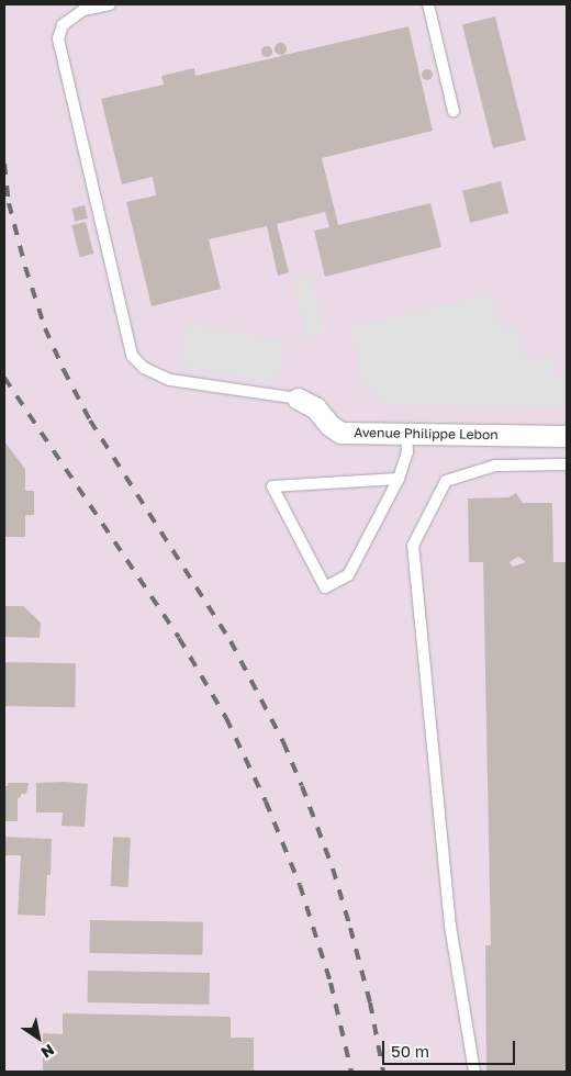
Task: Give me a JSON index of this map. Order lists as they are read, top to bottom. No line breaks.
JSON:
{"streets":{"street":["Avenue Philippe Lebon"]},"scale_bar":"50 m","north":"bottom right"}
